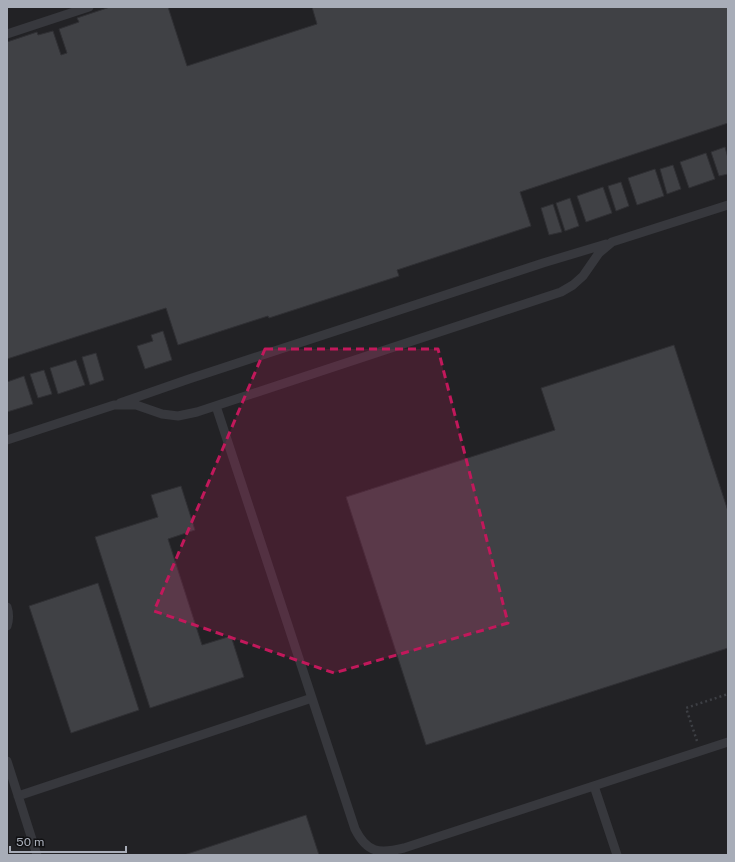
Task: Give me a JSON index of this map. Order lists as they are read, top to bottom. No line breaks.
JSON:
{"scale_bar":"50 m"}
